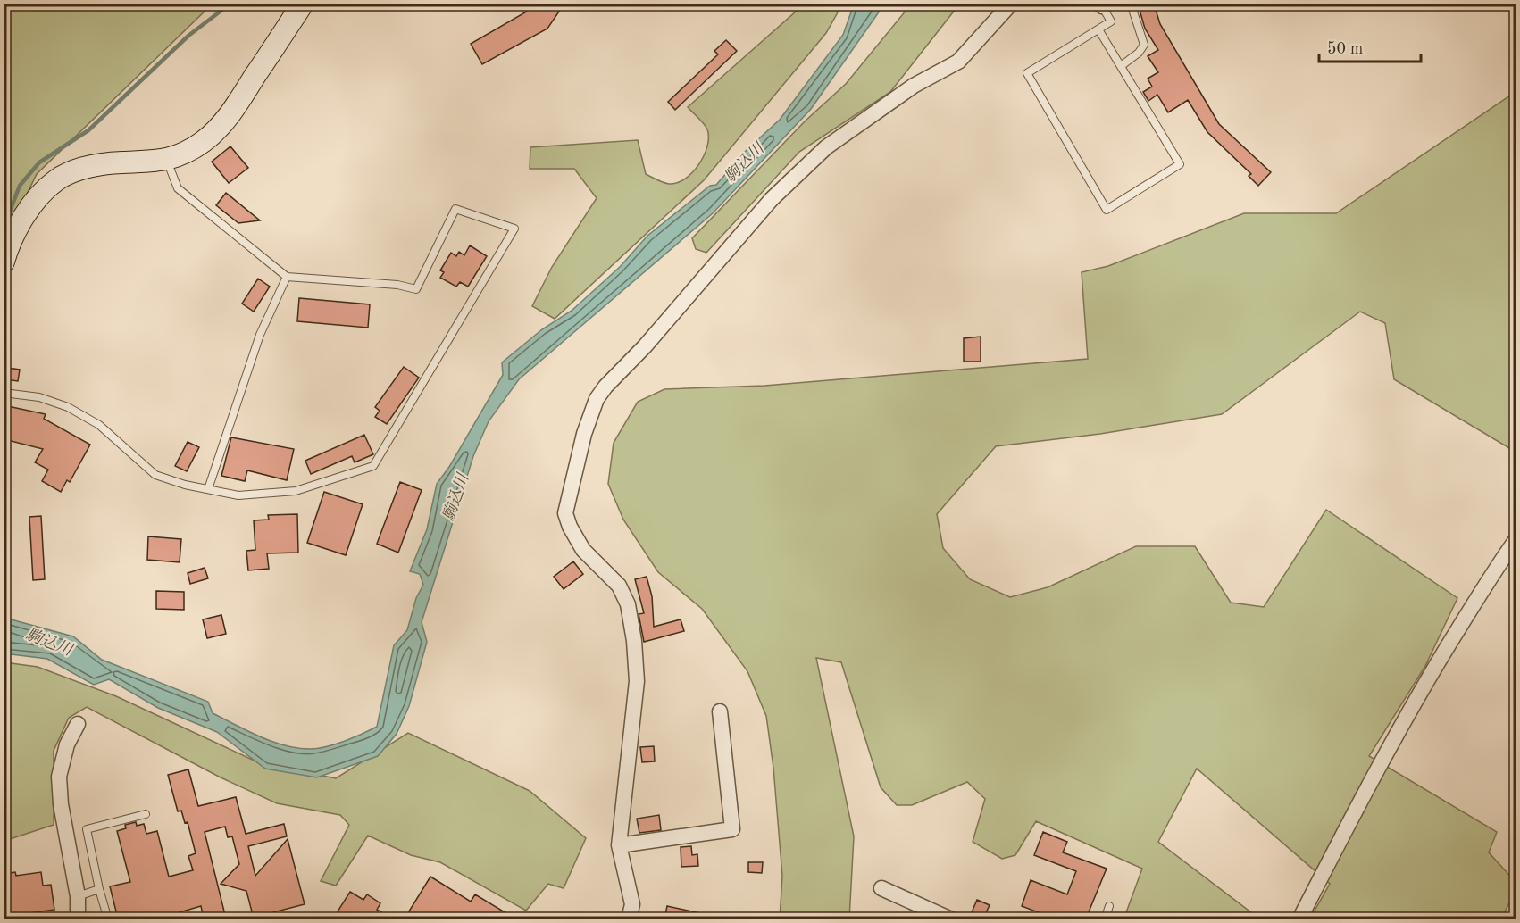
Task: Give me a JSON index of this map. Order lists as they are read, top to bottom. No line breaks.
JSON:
{"water":["駒込川"],"scale_bar":"50 m"}
